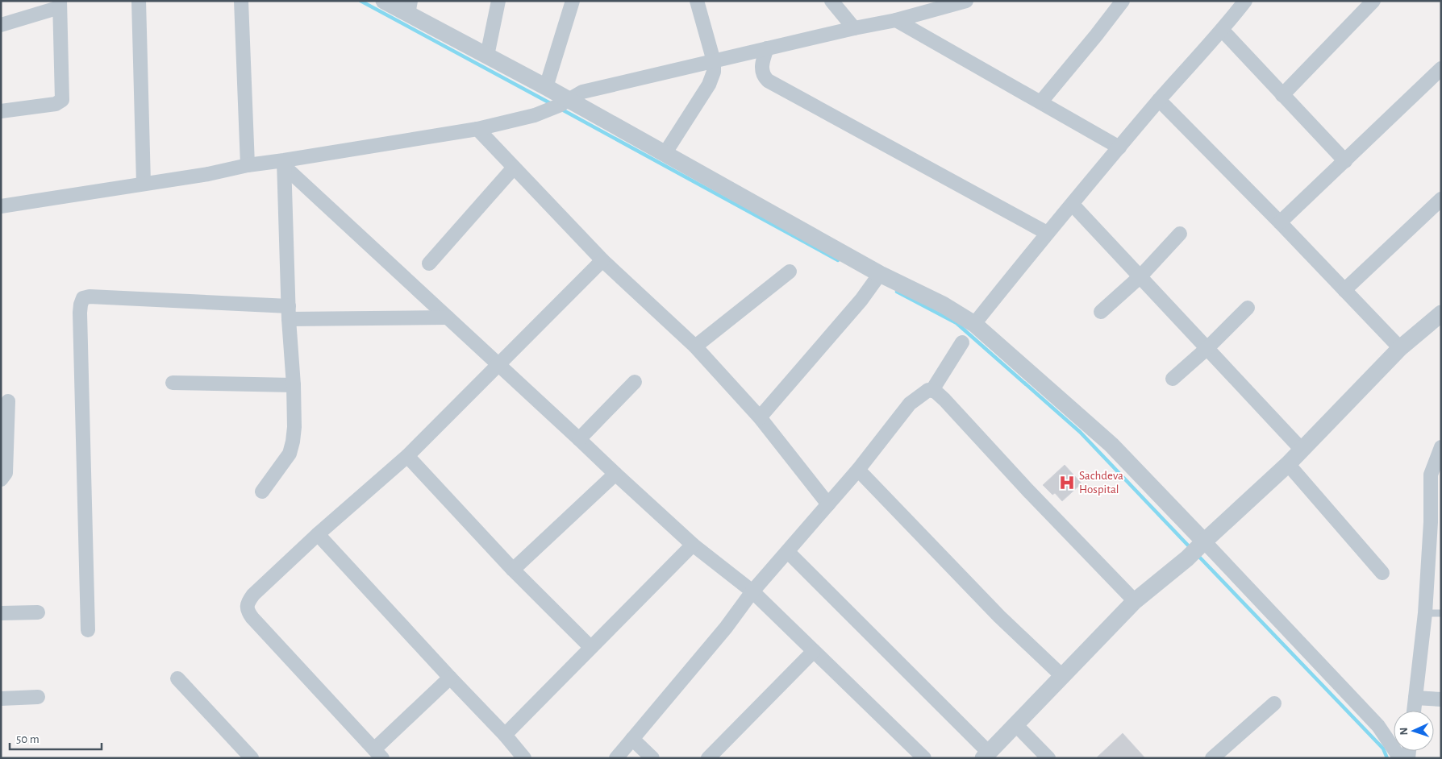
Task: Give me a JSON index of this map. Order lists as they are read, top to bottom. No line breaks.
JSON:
{"places":{"hospital":["Sachdeva Hospital"]},"scale_bar":"50 m","north":"left"}
